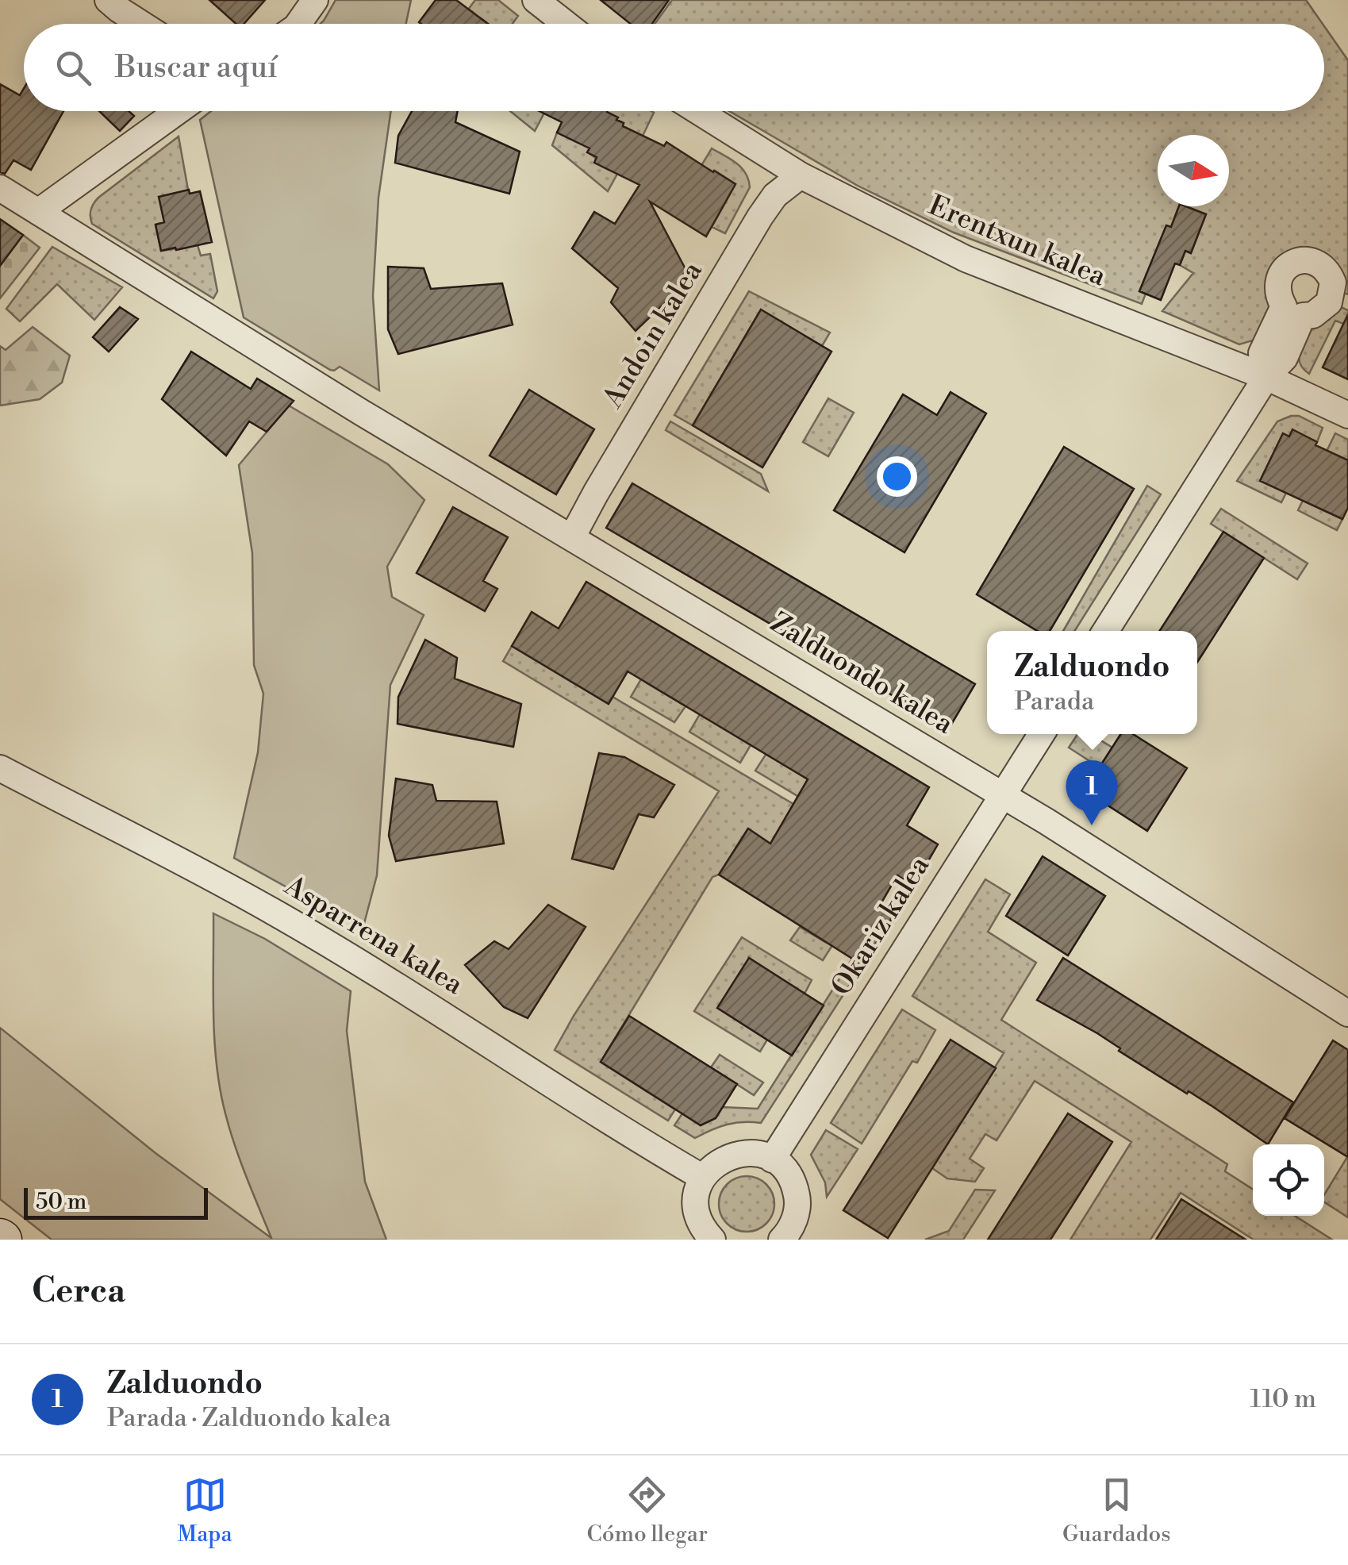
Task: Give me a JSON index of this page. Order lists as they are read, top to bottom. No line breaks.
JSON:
{"streets":{"street":["Erentxun kalea","Andoin kalea","Zalduondo kalea","Okariz kalea","Asparrena kalea"]},"crossings":[["Erentxun kalea","Andoin kalea"],["Andoin kalea","Zalduondo kalea"],["Zalduondo kalea","Okariz kalea"]],"scale_bar":"50 m","north":"right","page":{"search":"Buscar aquí","popup":["Zalduondo","Parada"],"pins":"1","scale":"50 m","heading":"Cerca","list":[{"mark":"1","name":"Zalduondo","note":"Parada · Zalduondo kalea","value":"110 m"}],"nav":["Mapa","Cómo llegar","Guardados"]}}
